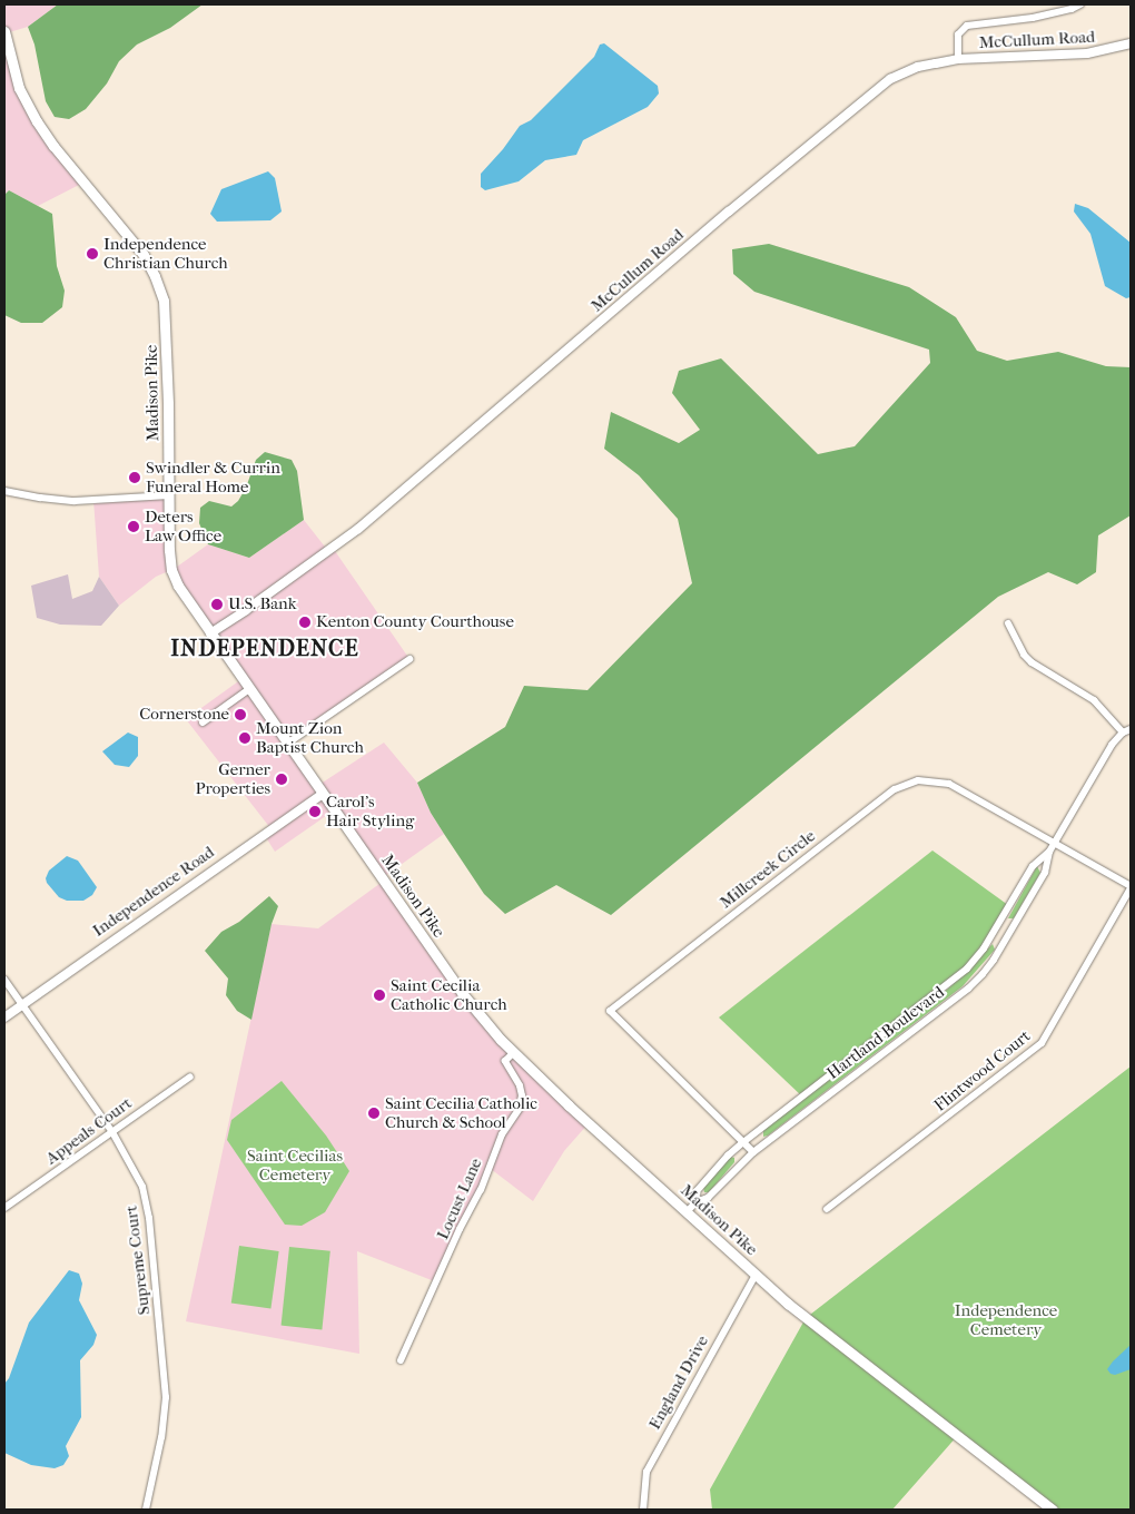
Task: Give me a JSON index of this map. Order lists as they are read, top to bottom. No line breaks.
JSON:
{"streets":{"main road":["Madison Pike"],"street":["McCullum Road","Millcreek Circle","Independence Road","Hartland Boulevard","Flintwood Court","Appeals Court","Locust Lane","Supreme Court","England Drive"]},"crossings":[["McCullum Road","Madison Pike"],["Madison Pike","Independence Road"],["Madison Pike","Hartland Boulevard"],["Madison Pike","Locust Lane"],["Madison Pike","England Drive"],["Millcreek Circle","Hartland Boulevard"],["Millcreek Circle","Flintwood Court"],["Independence Road","Supreme Court"],["Appeals Court","Supreme Court"]],"districts":["INDEPENDENCE"],"parks":["Saint Cecilias Cemetery","Independence Cemetery"],"places":["Independence Christian Church","Swindler & Currin Funeral Home","Deters Law Office","U.S. Bank","Kenton County Courthouse","Cornerstone","Mount Zion Baptist Church","Gerner Properties","Carol’s Hair Styling","Saint Cecilia Catholic Church","Saint Cecilia Catholic Church & School"]}
